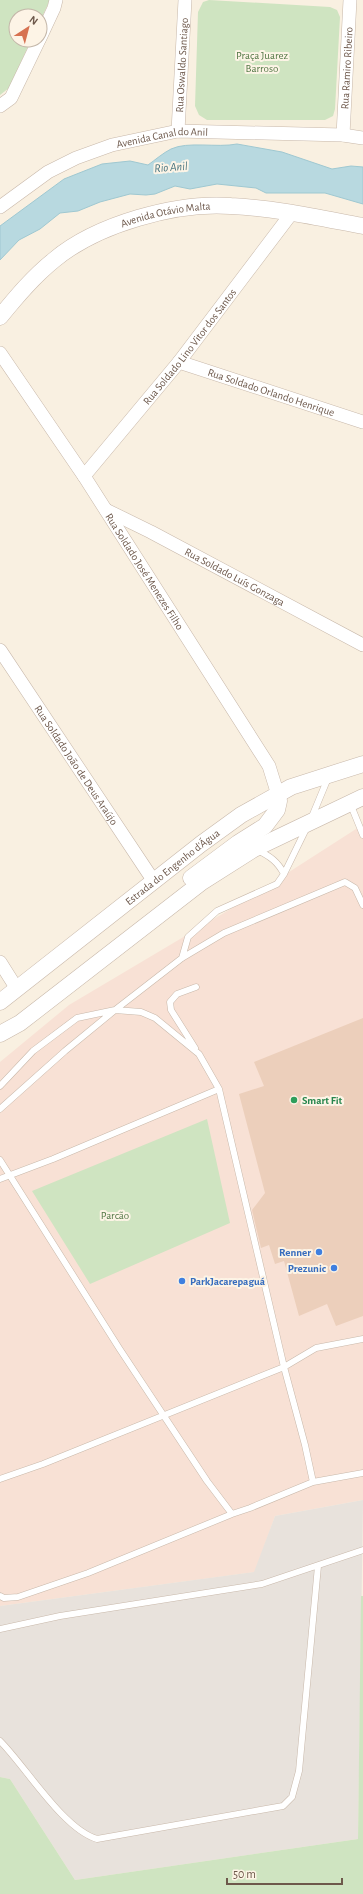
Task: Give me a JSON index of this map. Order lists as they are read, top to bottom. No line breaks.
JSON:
{"streets":{"street":["Rua Oswaldo Santiago","Rua Ramiro Ribeiro","Avenida Canal do Anil","Avenida Otávio Malta","Rua Soldado Lino Vitor dos Santos","Rua Soldado Orlando Henrique","Rua Soldado José Menezes Filho","Rua Soldado Luís Gonzaga","Rua Soldado João de Deus Araújo","Estrada do Engenho d'Água"]},"crossings":[["Rua Oswaldo Santiago","Avenida Canal do Anil"],["Rua Ramiro Ribeiro","Avenida Canal do Anil"],["Avenida Otávio Malta","Rua Soldado Lino Vitor dos Santos"],["Rua Soldado Lino Vitor dos Santos","Rua Soldado Orlando Henrique"],["Rua Soldado Lino Vitor dos Santos","Rua Soldado José Menezes Filho"],["Rua Soldado José Menezes Filho","Rua Soldado Luís Gonzaga"],["Rua Soldado José Menezes Filho","Estrada do Engenho d'Água"],["Rua Soldado João de Deus Araújo","Estrada do Engenho d'Água"]],"water":["Rio Anil"],"parks":["Praça Juarez Barroso","Parcão"],"places":["Smart Fit","Renner","Prezunic","ParkJacarepaguá"],"scale_bar":"50 m","north":"top right"}
